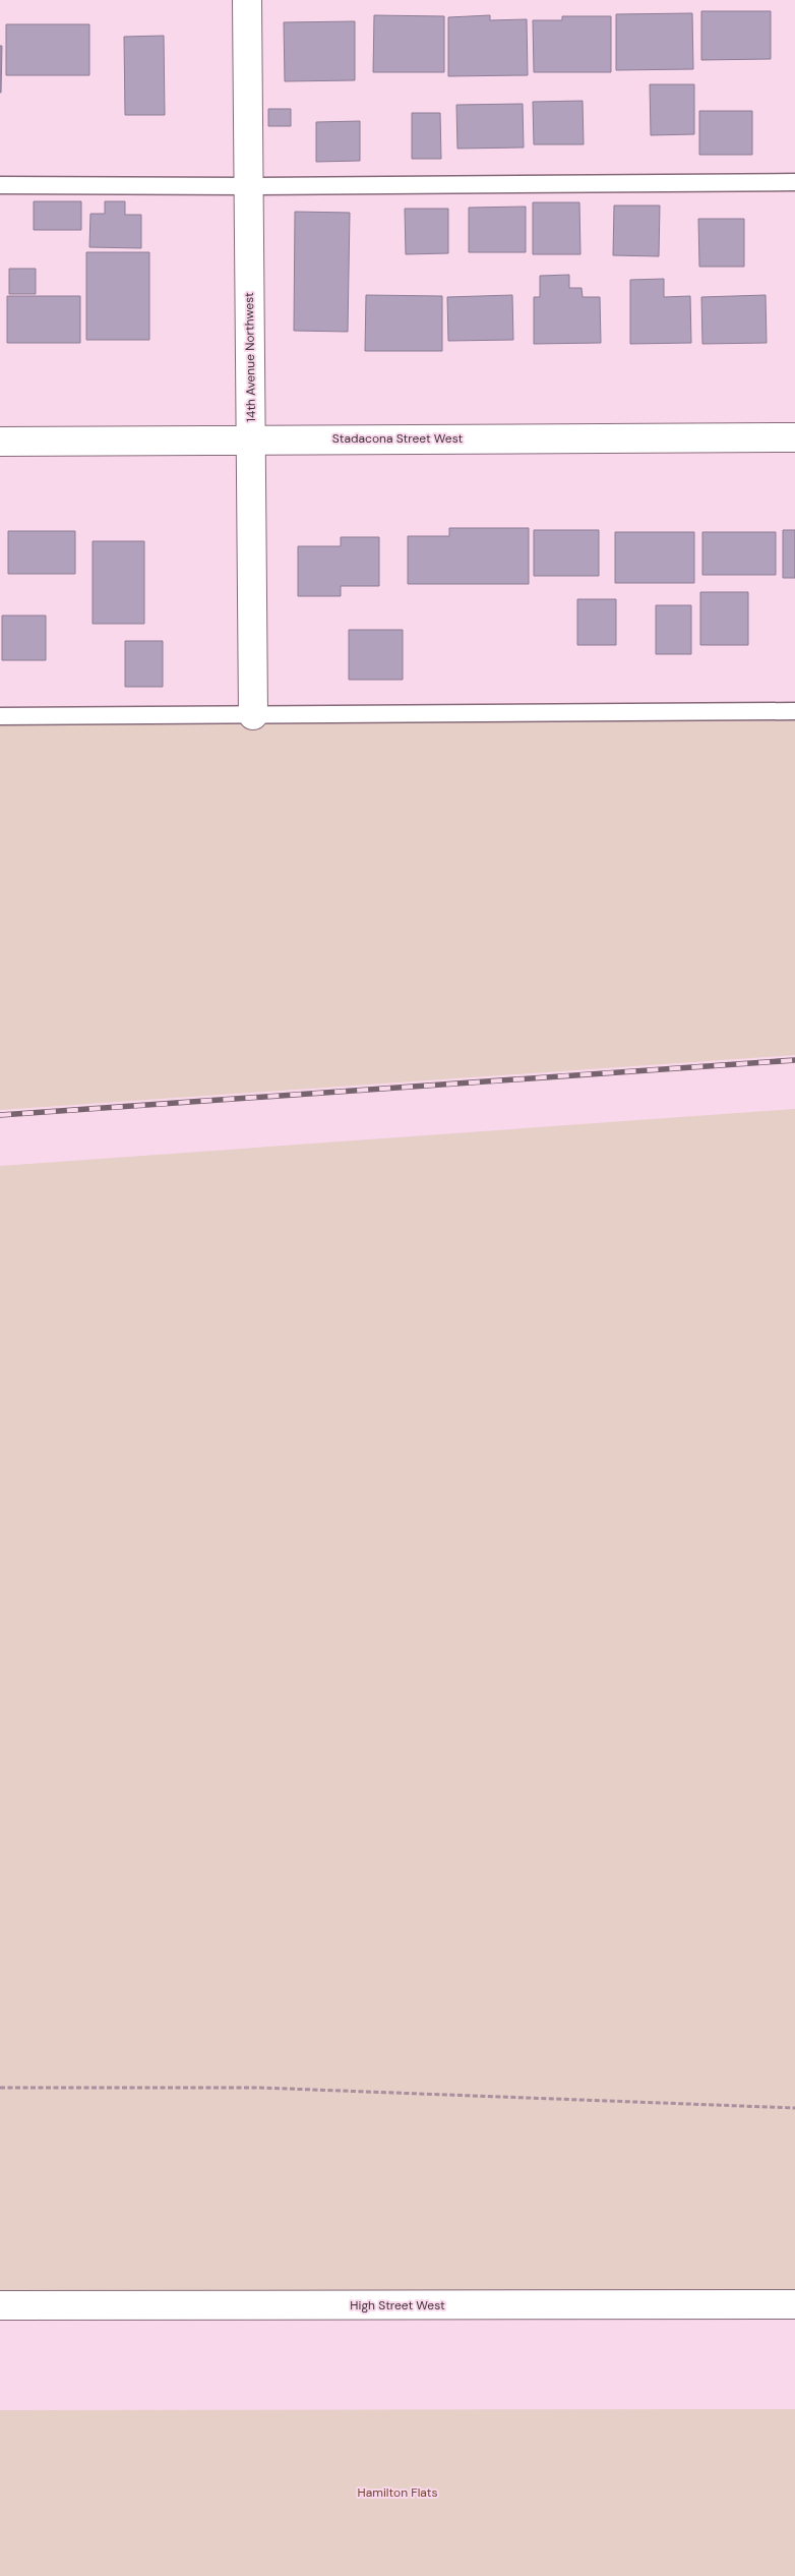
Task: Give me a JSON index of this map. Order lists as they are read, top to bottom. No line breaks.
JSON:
{"streets":{"street":["14th Avenue Northwest","Stadacona Street West","High Street West"]},"crossings":[["14th Avenue Northwest","Stadacona Street West"]],"parks":["Hamilton Flats"]}
